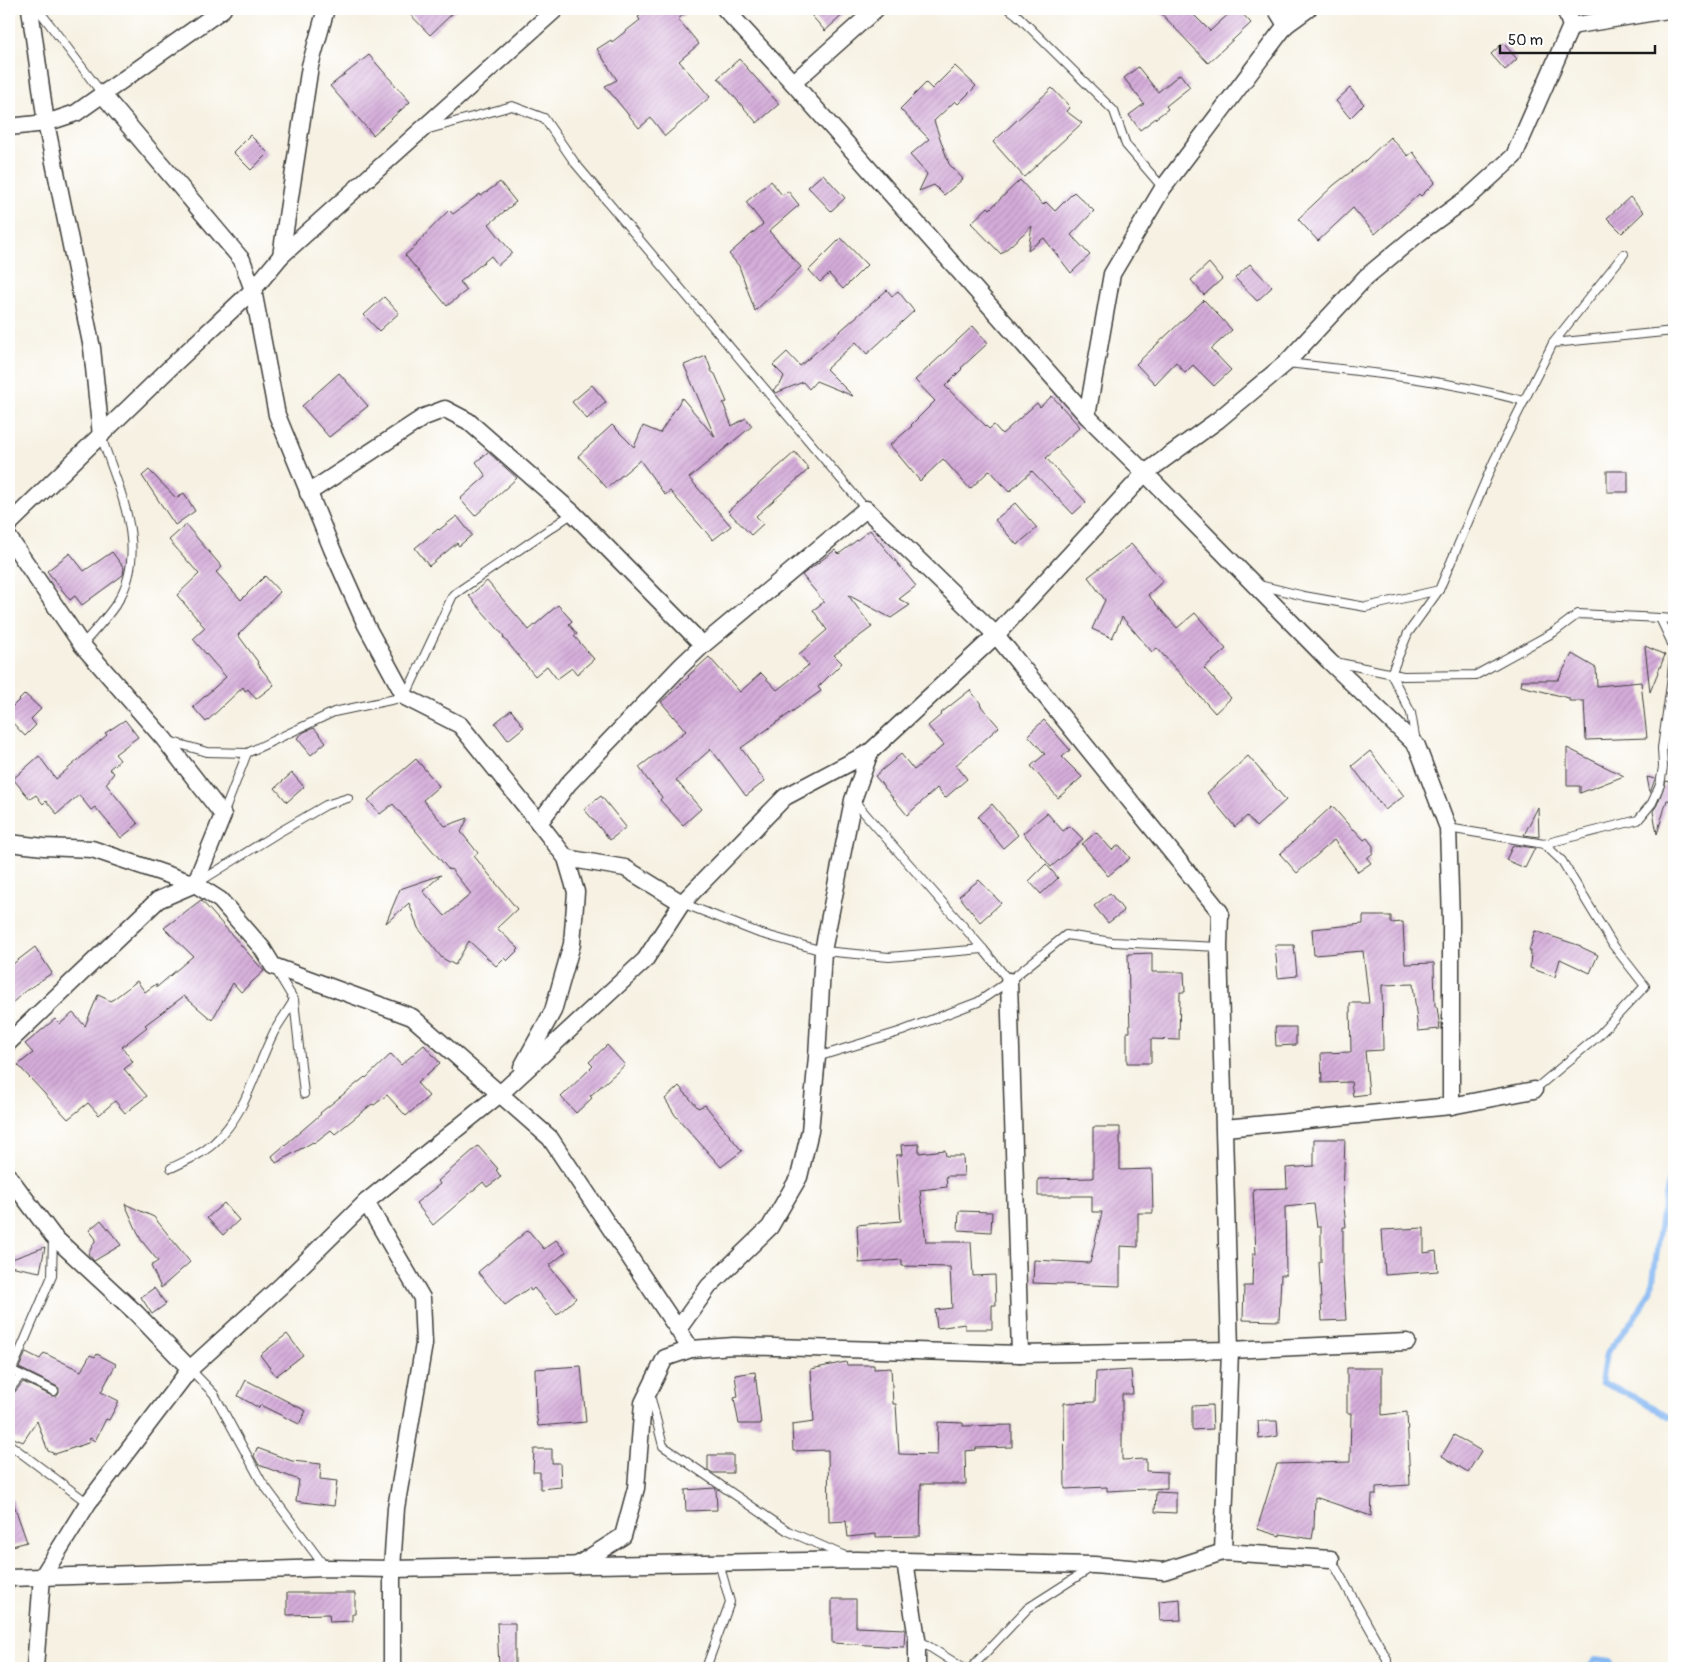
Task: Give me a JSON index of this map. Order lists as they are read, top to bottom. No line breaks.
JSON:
{"scale_bar":"50 m"}
